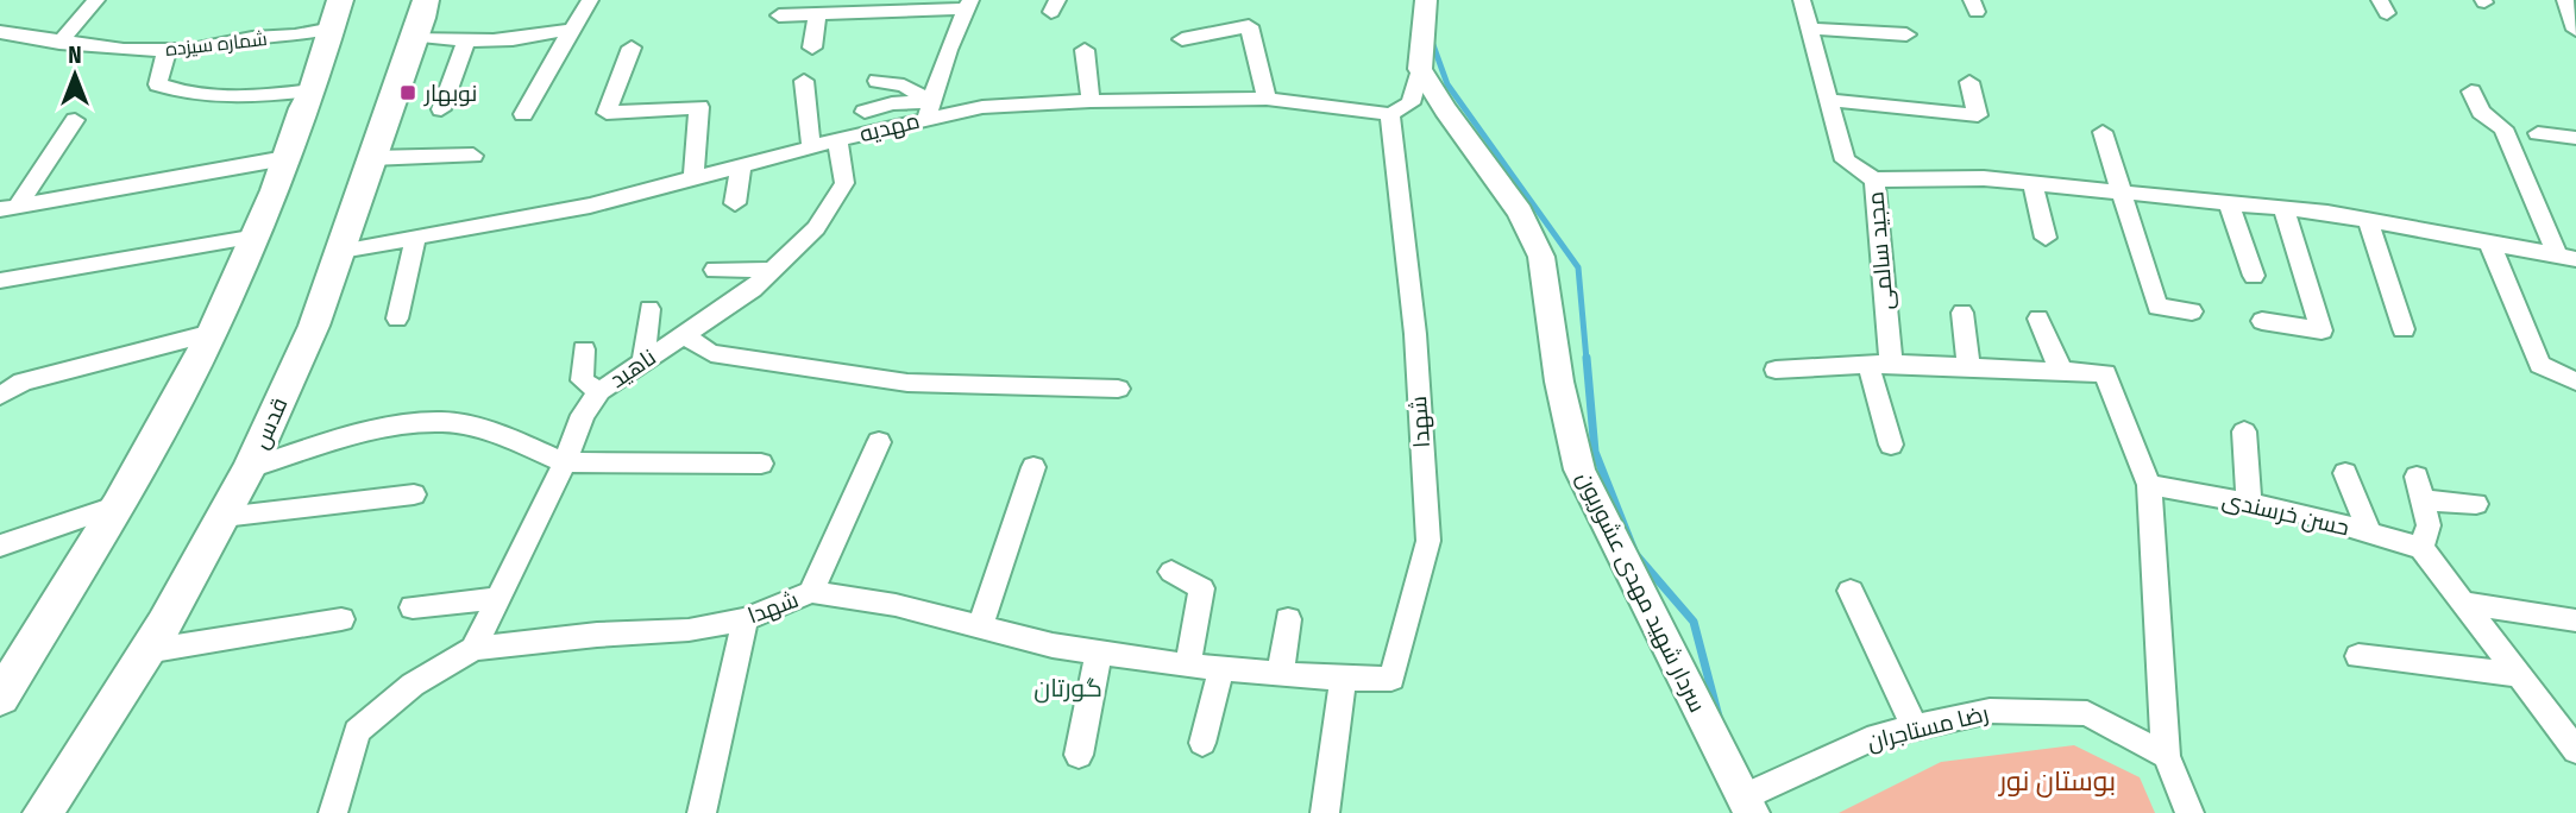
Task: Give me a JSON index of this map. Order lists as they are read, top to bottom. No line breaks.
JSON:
{"streets":{"main road":["قدس"],"street":["شماره سیزده","مهدیه","مجید سالمی","ناهید","شهدا","حسن خرسندی","سردار شهید مهدی عشوریون","رضا مستاجران"]},"crossings":[["مهدیه","ناهید"],["مهدیه","شهدا"],["مهدیه","قدس"],["ناهید","شهدا"],["سردار شهید مهدی عشوریون","رضا مستاجران"]],"districts":["گورتان"],"parks":["بوستان نور"],"places":{"transit":["نوبهار"]},"north":"top"}
